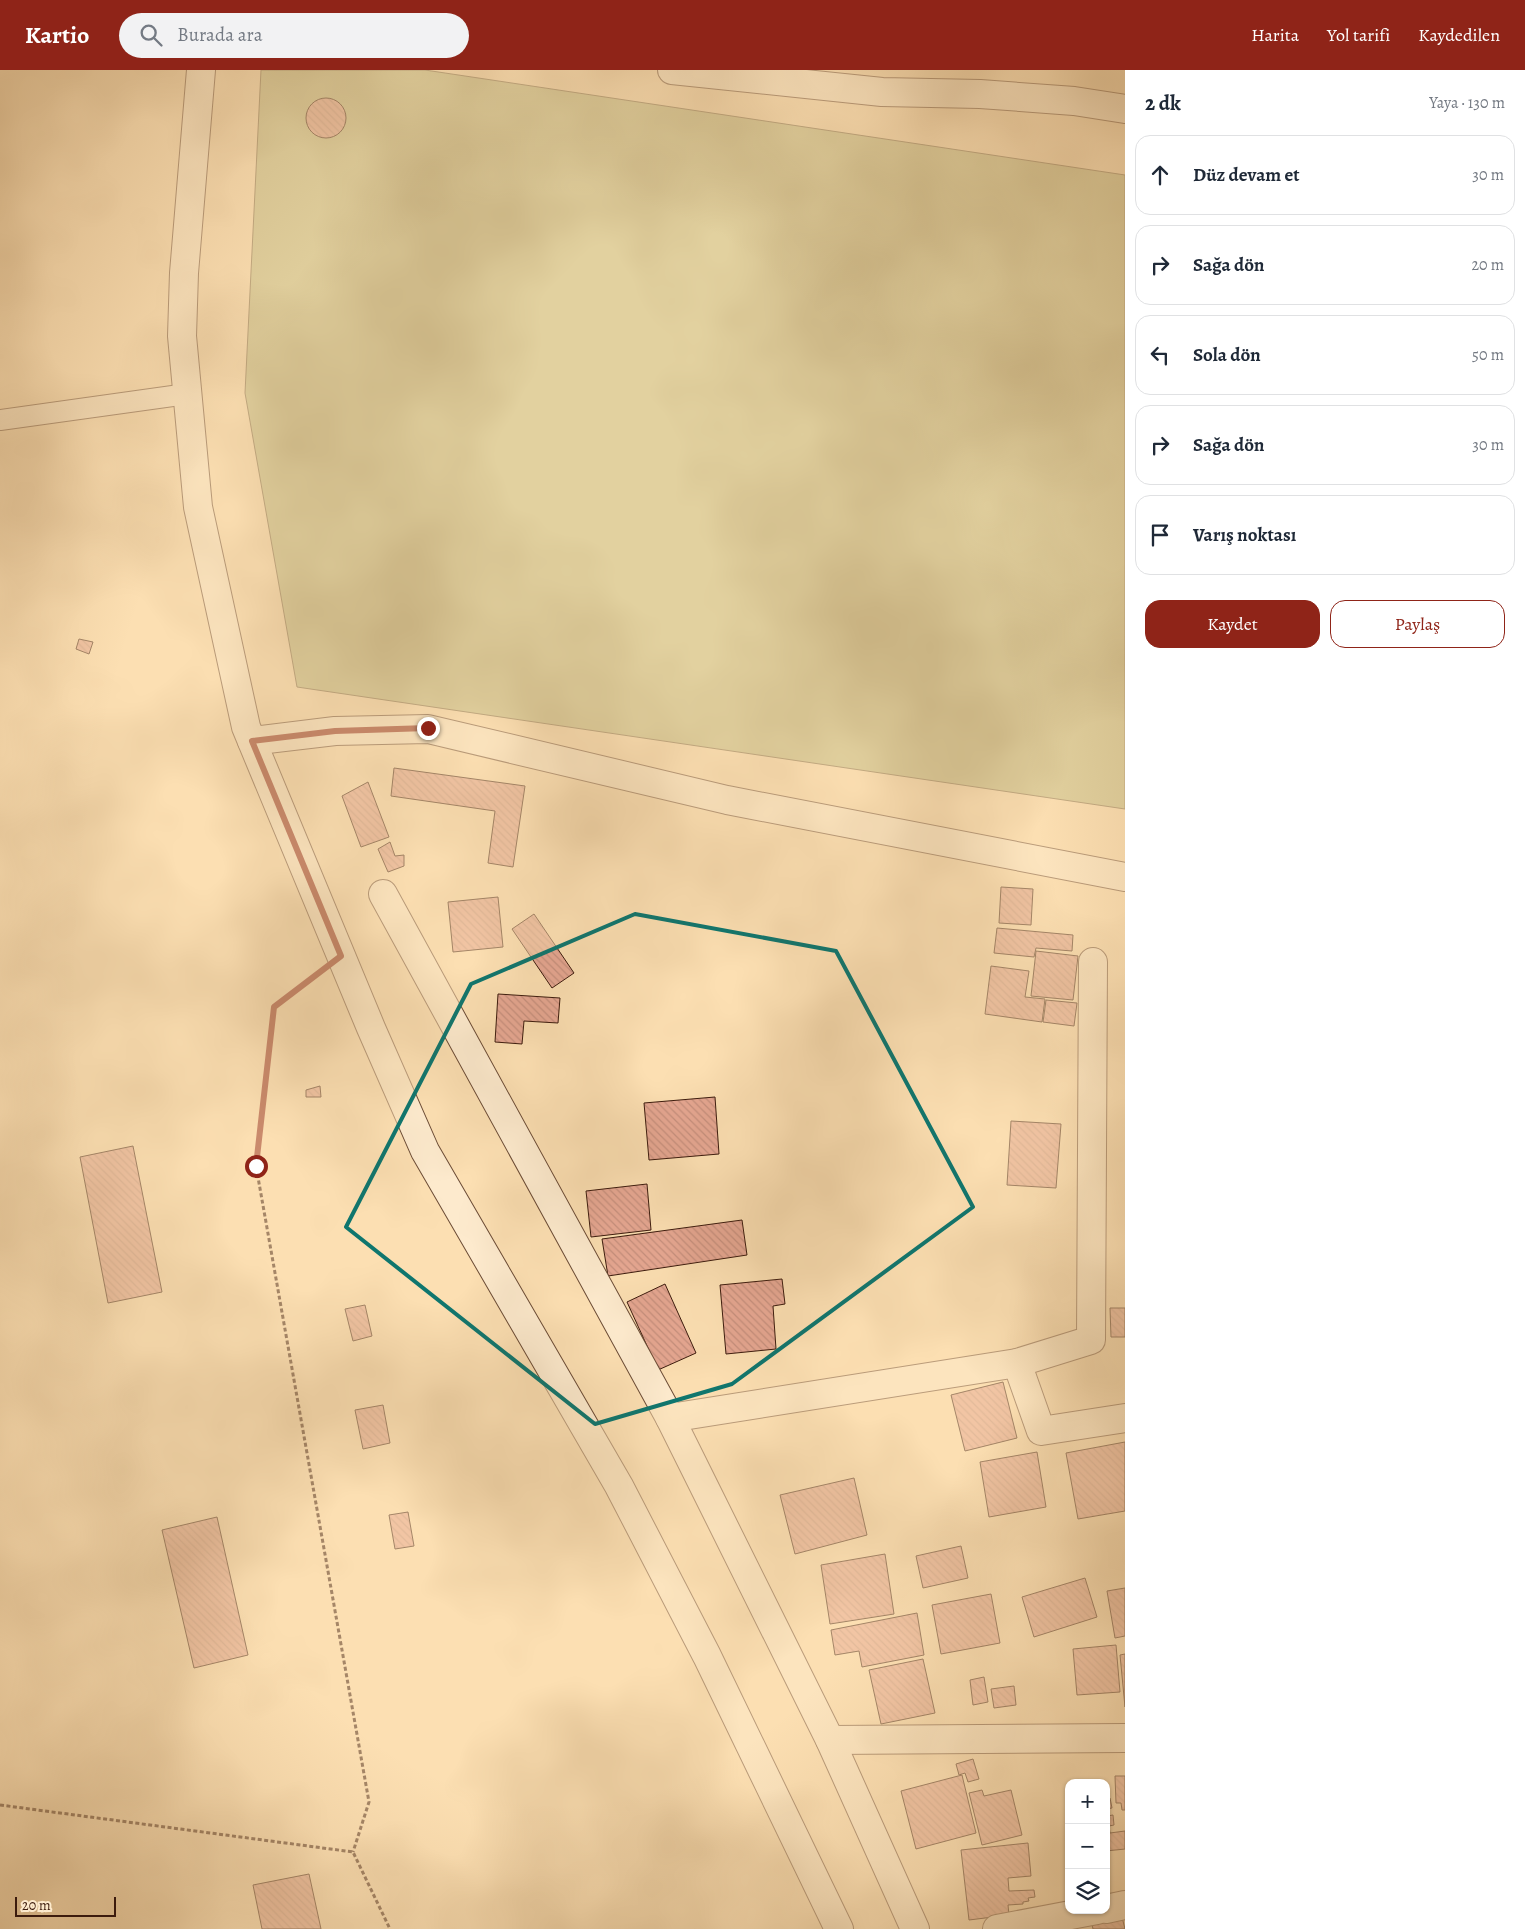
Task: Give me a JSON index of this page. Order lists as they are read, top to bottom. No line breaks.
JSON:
{"scale_bar":"20 m","page":{"header":"Kartio","search":"Burada ara","nav":["Harita","Yol tarifi","Kaydedilen"],"heading":["2 dk","Yaya · 130 m"],"list":[["Düz devam et","30 m"],["Sağa dön","20 m"],["Sola dön","50 m"],["Sağa dön","30 m"],"Varış noktası"],"buttons":["Kaydet","Paylaş"],"map_buttons":["+","−"],"scale":"20 m"}}
